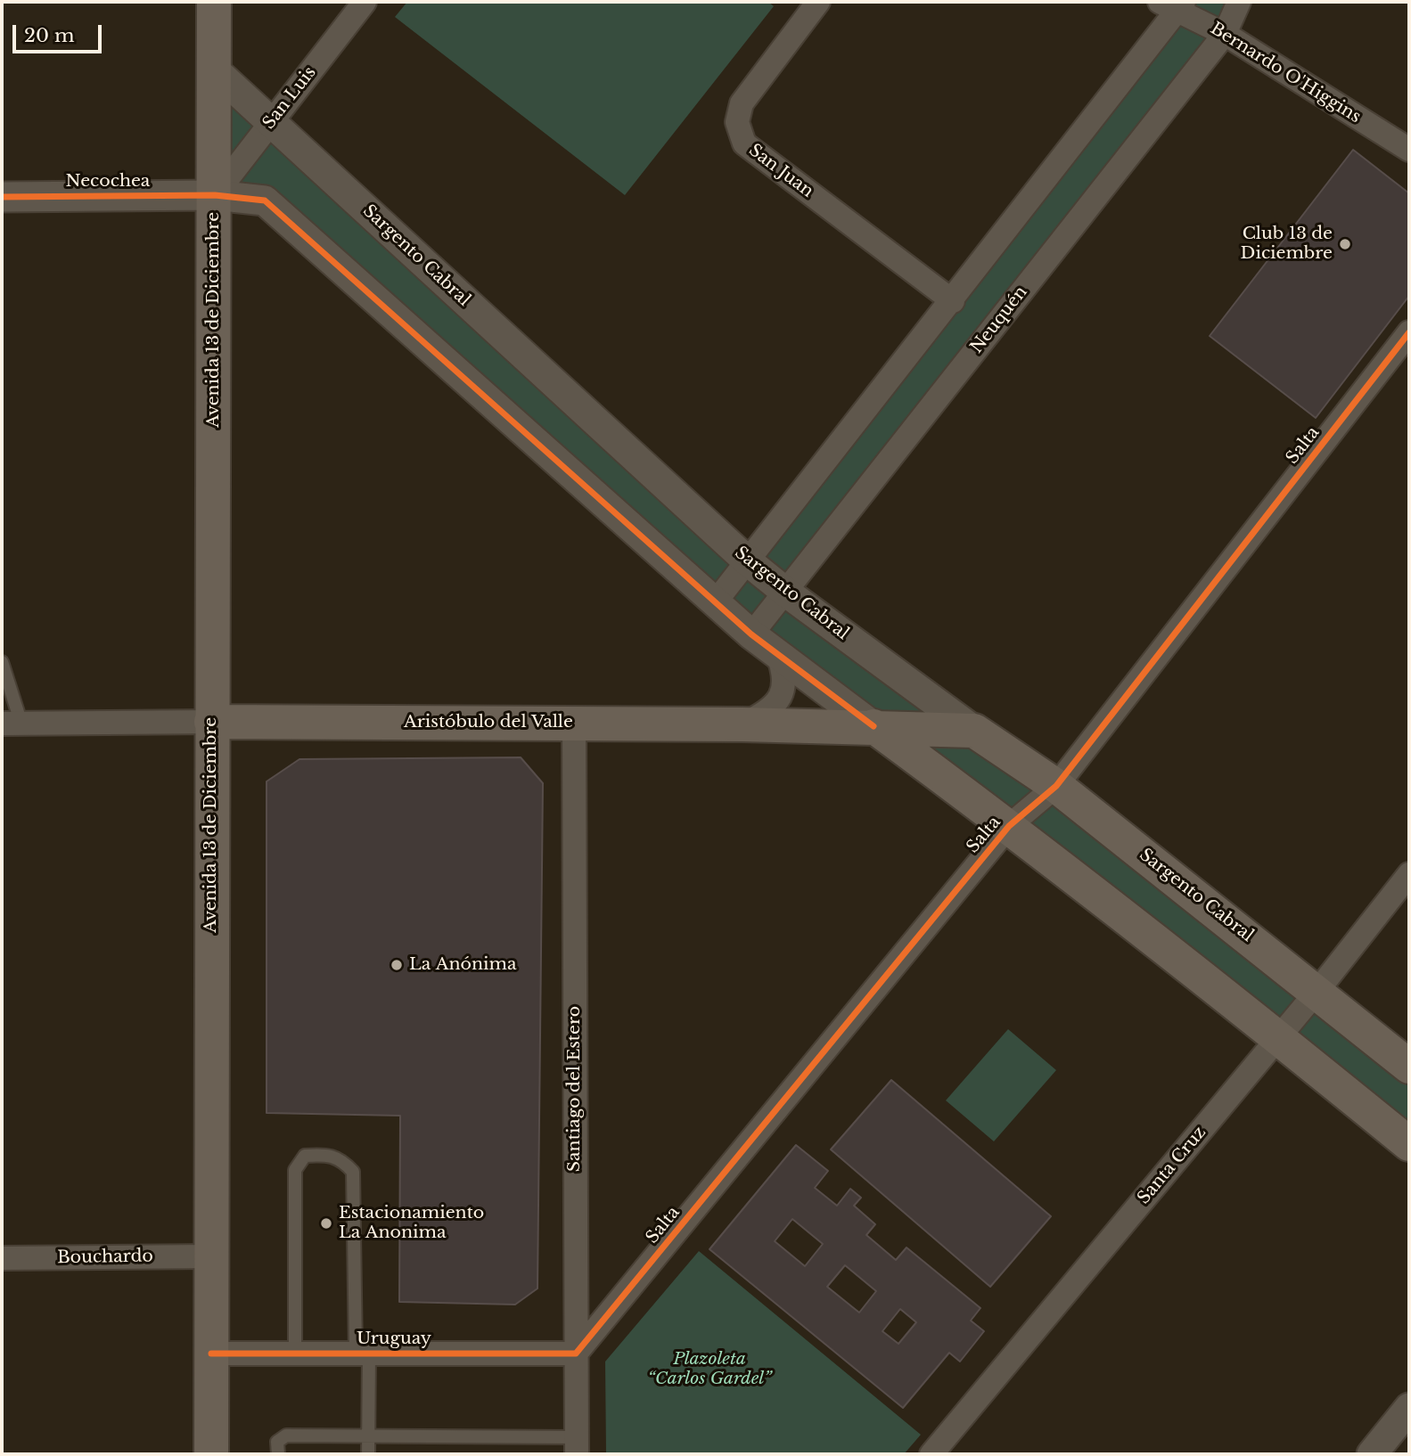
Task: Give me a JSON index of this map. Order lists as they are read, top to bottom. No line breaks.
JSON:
{"streets":{"main road":["Sargento Cabral","Avenida 13 de Diciembre","Aristóbulo del Valle"],"street":["Bernardo O'Higgins","San Luis","San Juan","Necochea","Neuquén","Salta","Santiago del Estero","Santa Cruz","Bouchardo","Uruguay"]},"crossings":[["Bernardo O'Higgins","Neuquén"],["San Luis","Necochea"],["San Luis","Sargento Cabral"],["San Luis","Avenida 13 de Diciembre"],["Necochea","Avenida 13 de Diciembre"],["Necochea","Neuquén"],["Necochea","Aristóbulo del Valle"],["Sargento Cabral","Avenida 13 de Diciembre"],["Sargento Cabral","Neuquén"],["Sargento Cabral","Salta"],["Sargento Cabral","Aristóbulo del Valle"],["Sargento Cabral","Santa Cruz"],["Avenida 13 de Diciembre","Aristóbulo del Valle"],["Avenida 13 de Diciembre","Bouchardo"],["Avenida 13 de Diciembre","Uruguay"],["Salta","Santiago del Estero"],["Salta","Uruguay"],["Aristóbulo del Valle","Santiago del Estero"],["Santiago del Estero","Uruguay"]],"parks":["Plazoleta “Carlos Gardel”"],"places":["Club 13 de Diciembre","La Anónima","Estacionamiento La Anonima"],"scale_bar":"20 m"}
